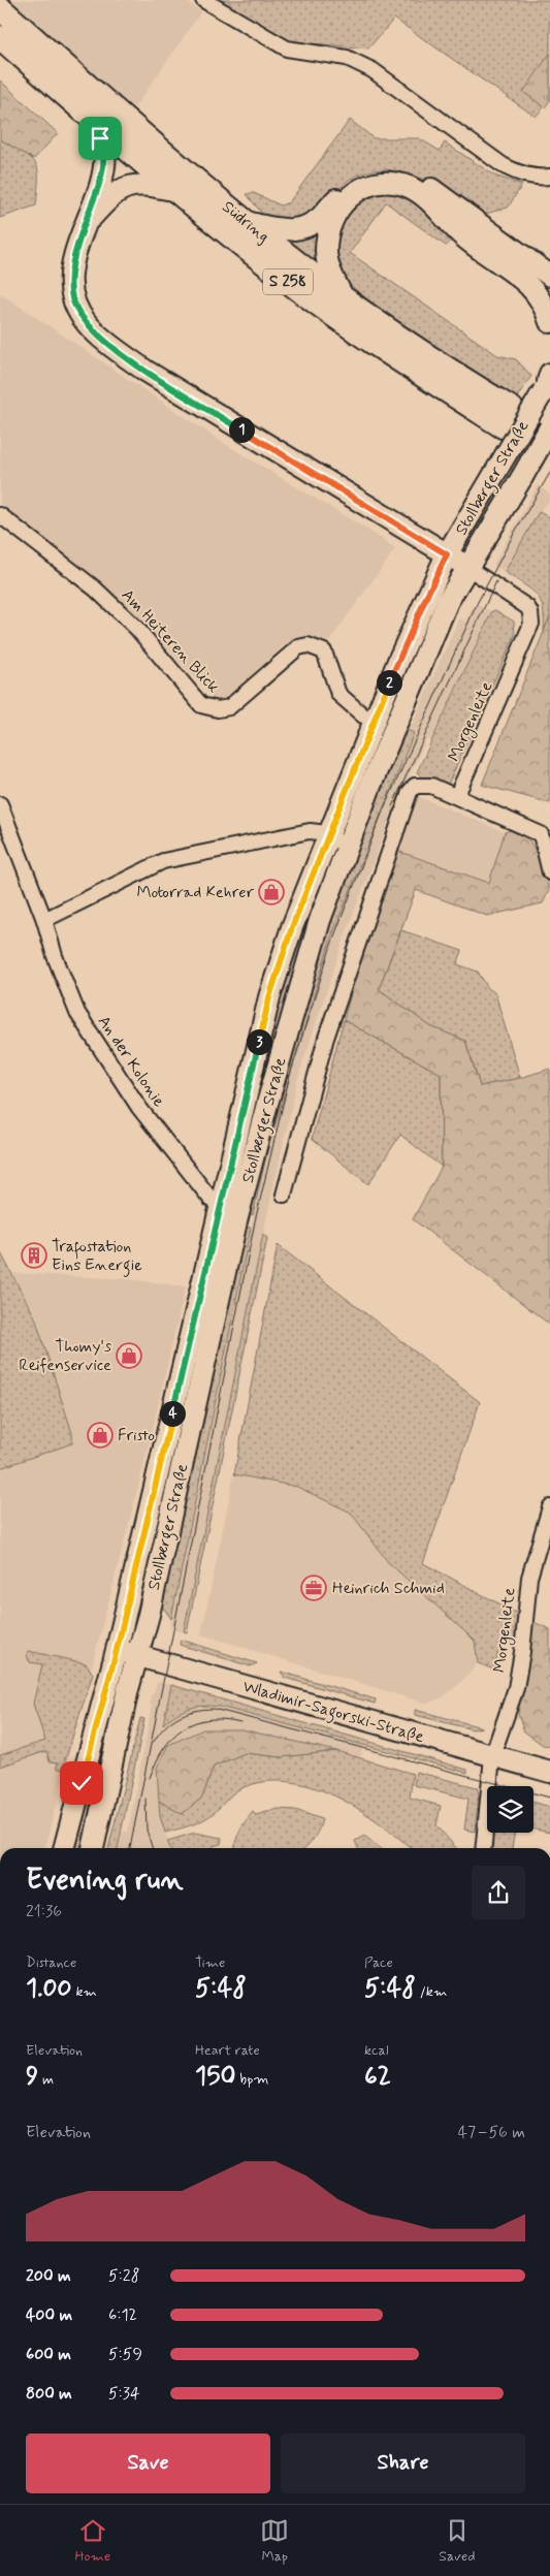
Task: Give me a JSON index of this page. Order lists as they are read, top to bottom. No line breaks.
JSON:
{"streets":{"main road":["Südring","S 258","Stollberger Straße","Wladimir-Sagorski-Straße"],"street":["Am Heiteren Blick","Morgenleite","An der Kolonie"]},"crossings":[["Südring","S 258"],["S 258","Stollberger Straße"],["Stollberger Straße","Am Heiteren Blick"],["Stollberger Straße","Morgenleite"],["Stollberger Straße","An der Kolonie"],["Stollberger Straße","Wladimir-Sagorski-Straße"],["Morgenleite","Wladimir-Sagorski-Straße"]],"places":{"shop":["Motorrad Kehrer","Thomy's Reifenservice","Fristo"],"building":["Trafostation Eins Energie"],"office":["Heinrich Schmid"]},"page":{"pins":["1","2","3","4"],"heading":["Evening run","21:36"],"stats":[["Distance","1.00 km"],["Time","5:48"],["Pace","5:48 /km"],["Elevation","9 m"],["Heart rate","150 bpm"],["kcal","62"]],"chart":["Elevation","47–56 m"],"list":[{"name":"200 m","note":"5:28"},{"name":"400 m","note":"6:12"},{"name":"600 m","note":"5:59"},{"name":"800 m","note":"5:34"}],"buttons":["Save","Share"],"tabs":["Home","Map","Saved"]}}
